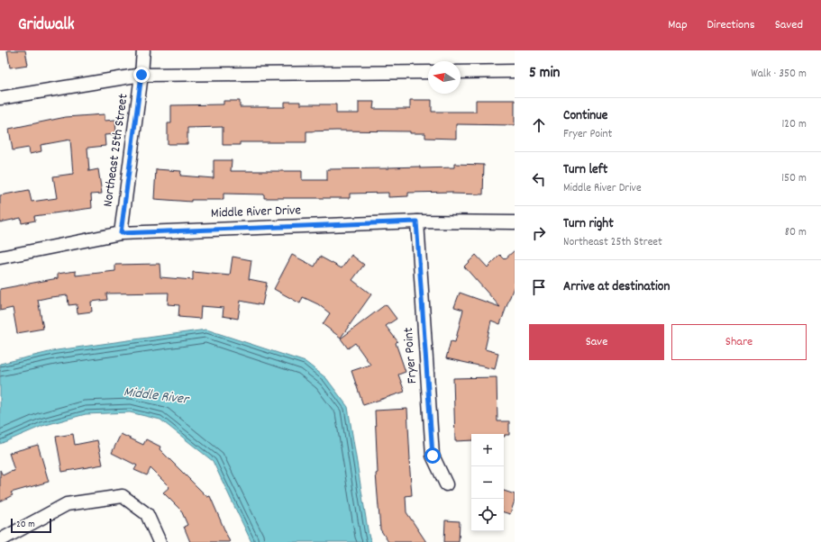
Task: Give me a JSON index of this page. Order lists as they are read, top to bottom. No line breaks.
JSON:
{"streets":{"street":["Northeast 25th Street","Middle River Drive","Fryer Point"]},"crossings":[["Northeast 25th Street","Middle River Drive"],["Middle River Drive","Fryer Point"]],"water":["Middle River"],"scale_bar":"20 m","north":"left","page":{"header":"Gridwalk","nav":["Map","Directions","Saved"],"heading":["5 min","Walk · 350 m"],"list":[["Continue","Fryer Point","120 m"],["Turn left","Middle River Drive","150 m"],["Turn right","Northeast 25th Street","80 m"],"Arrive at destination"],"buttons":["Save","Share"],"map_buttons":["+","−"],"scale":"20 m"}}
